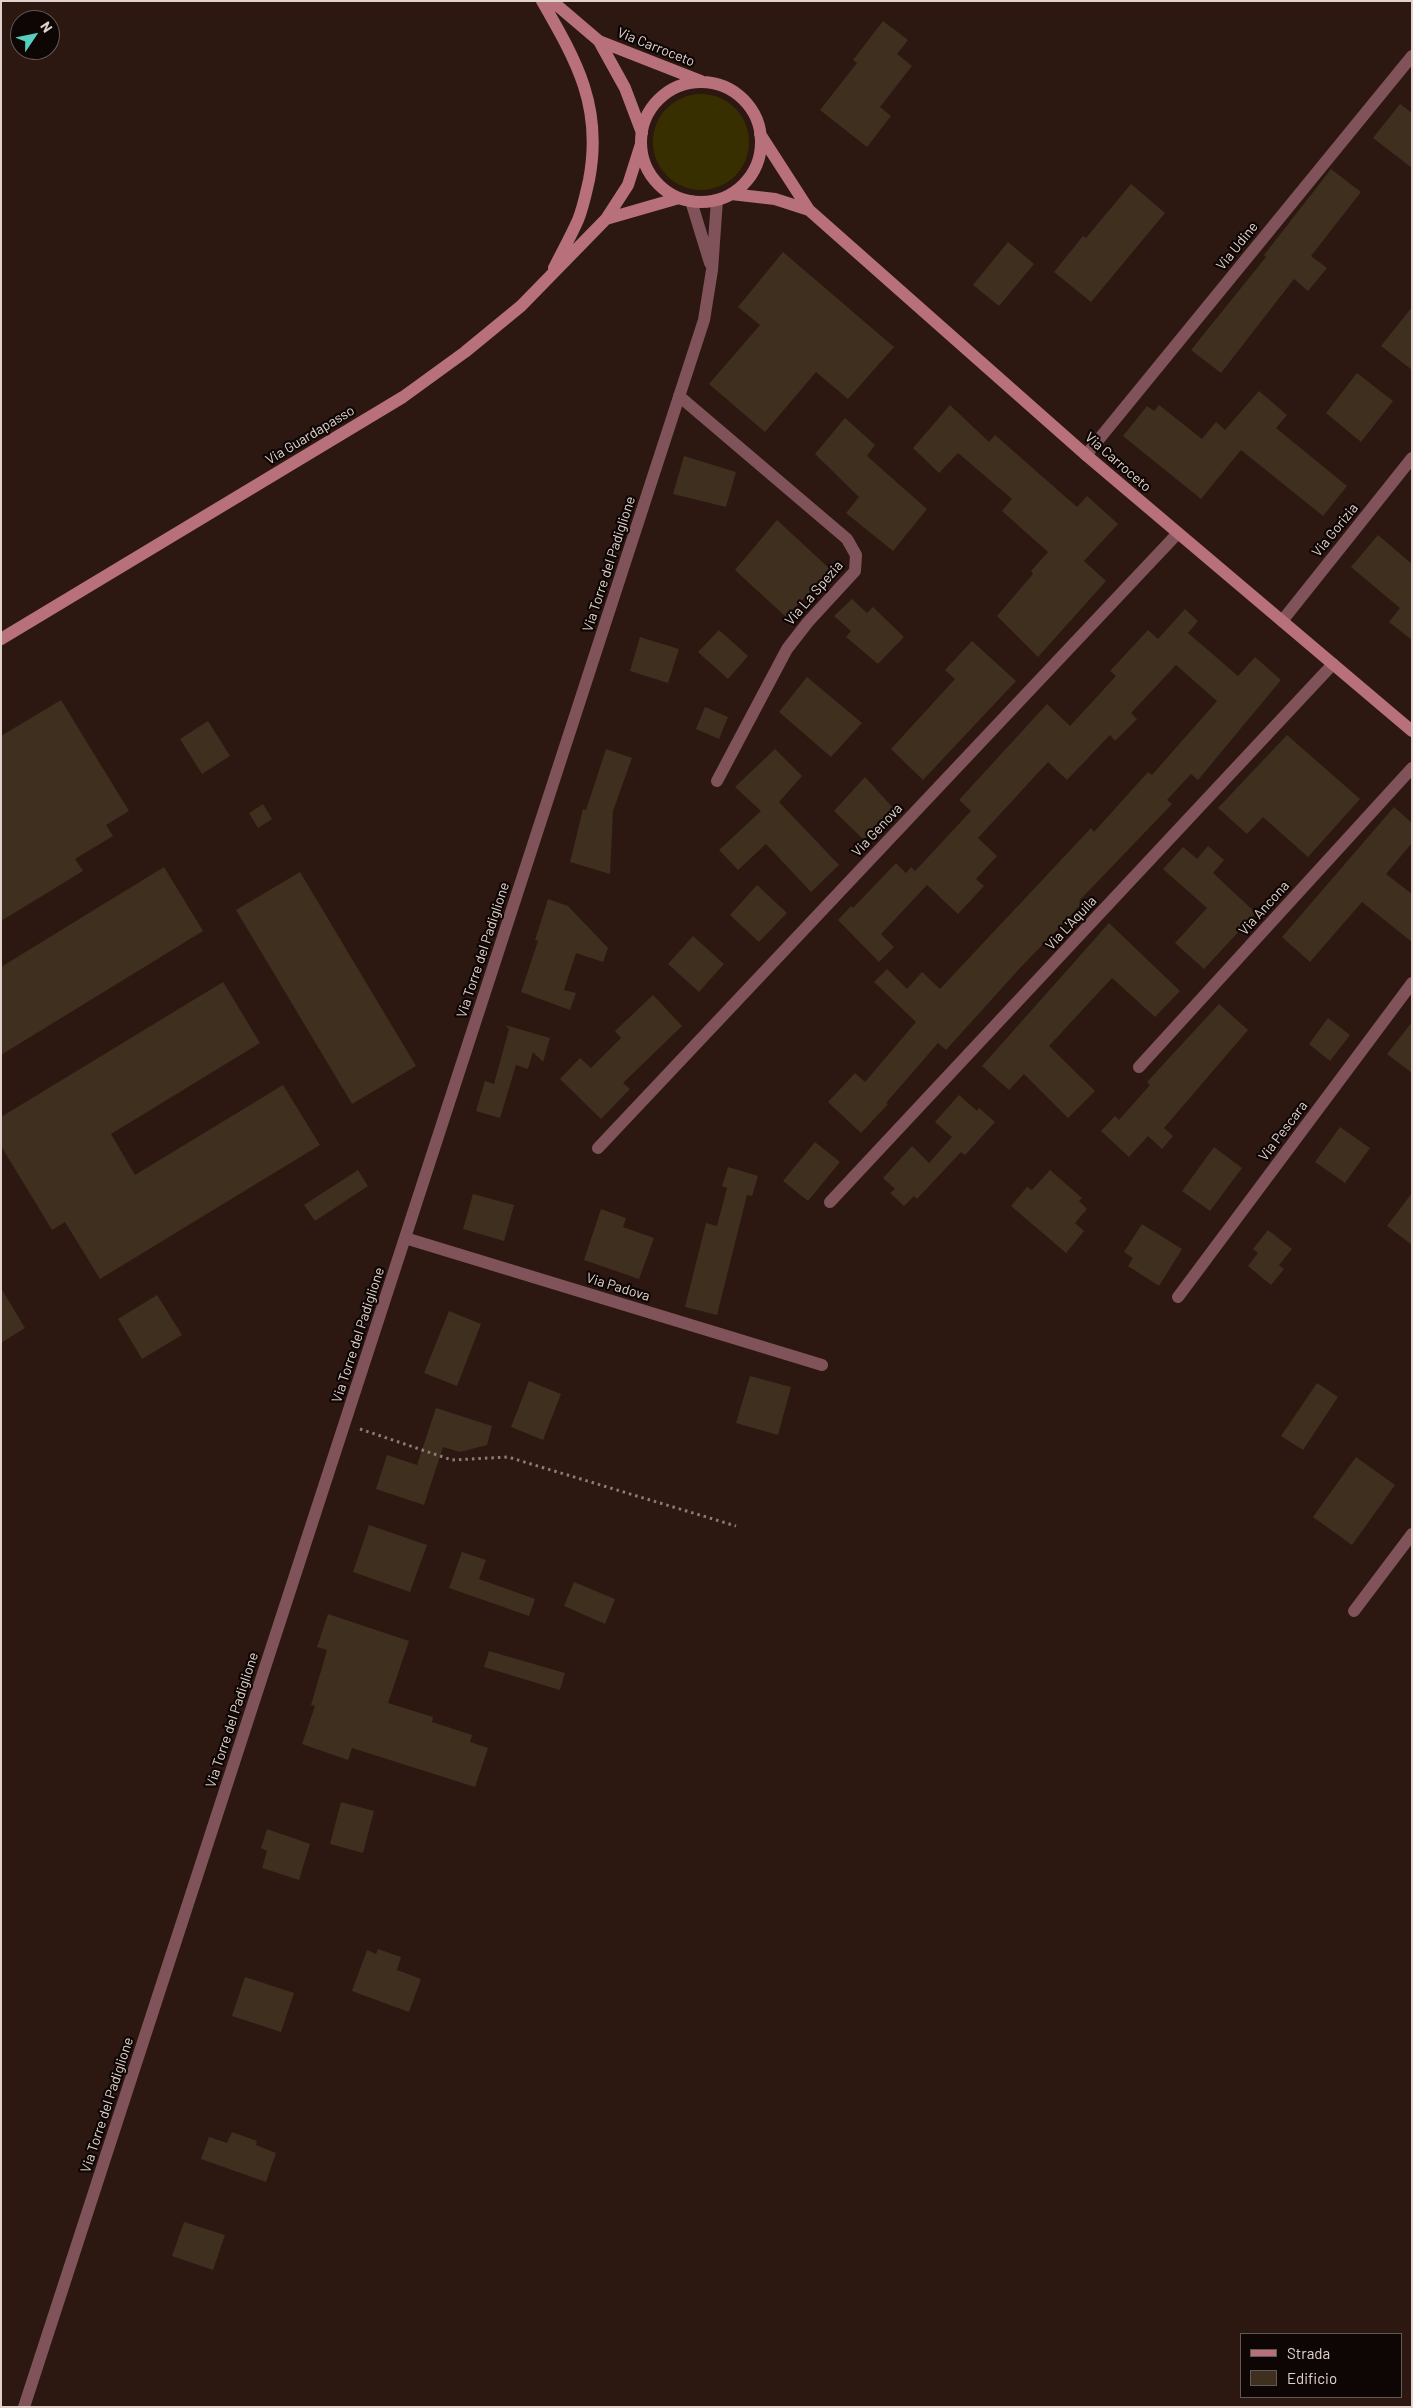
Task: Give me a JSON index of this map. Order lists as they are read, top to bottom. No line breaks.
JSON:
{"streets":{"street":["Via Carroceto","Via Udine","Via Guardapasso","Via Gorizia","Via Torre del Padiglione","Via La Spezia","Via Genova","Via Ancona","Via L'Aquila","Via Pescara","Via Padova"]},"crossings":[["Via Carroceto","Via Udine"],["Via Carroceto","Via Guardapasso"],["Via Carroceto","Via Gorizia"],["Via Carroceto","Via Torre del Padiglione"],["Via Carroceto","Via Genova"],["Via Carroceto","Via L'Aquila"],["Via Guardapasso","Via Torre del Padiglione"],["Via Torre del Padiglione","Via La Spezia"],["Via Torre del Padiglione","Via Padova"]],"legend":["Strada","Edificio"],"north":"top right"}
